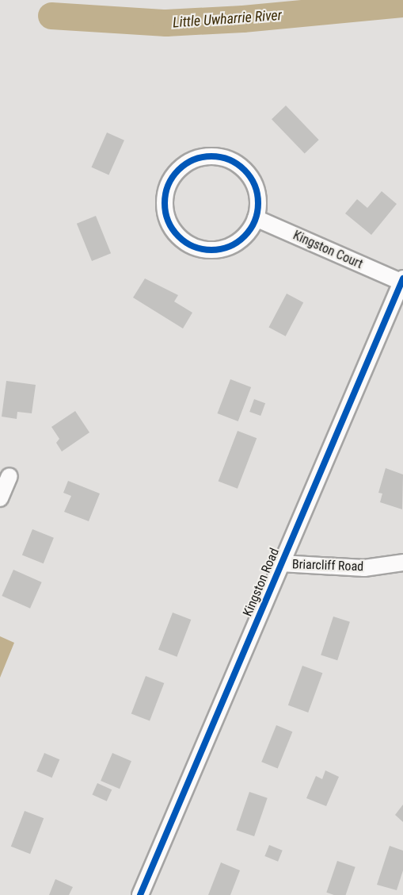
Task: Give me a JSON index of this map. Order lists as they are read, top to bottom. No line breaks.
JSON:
{"streets":{"street":["Kingston Court","Briarcliff Road","Kingston Road"]},"crossings":[["Kingston Court","Kingston Road"],["Briarcliff Road","Kingston Road"]],"water":["Little Uwharrie River"]}
